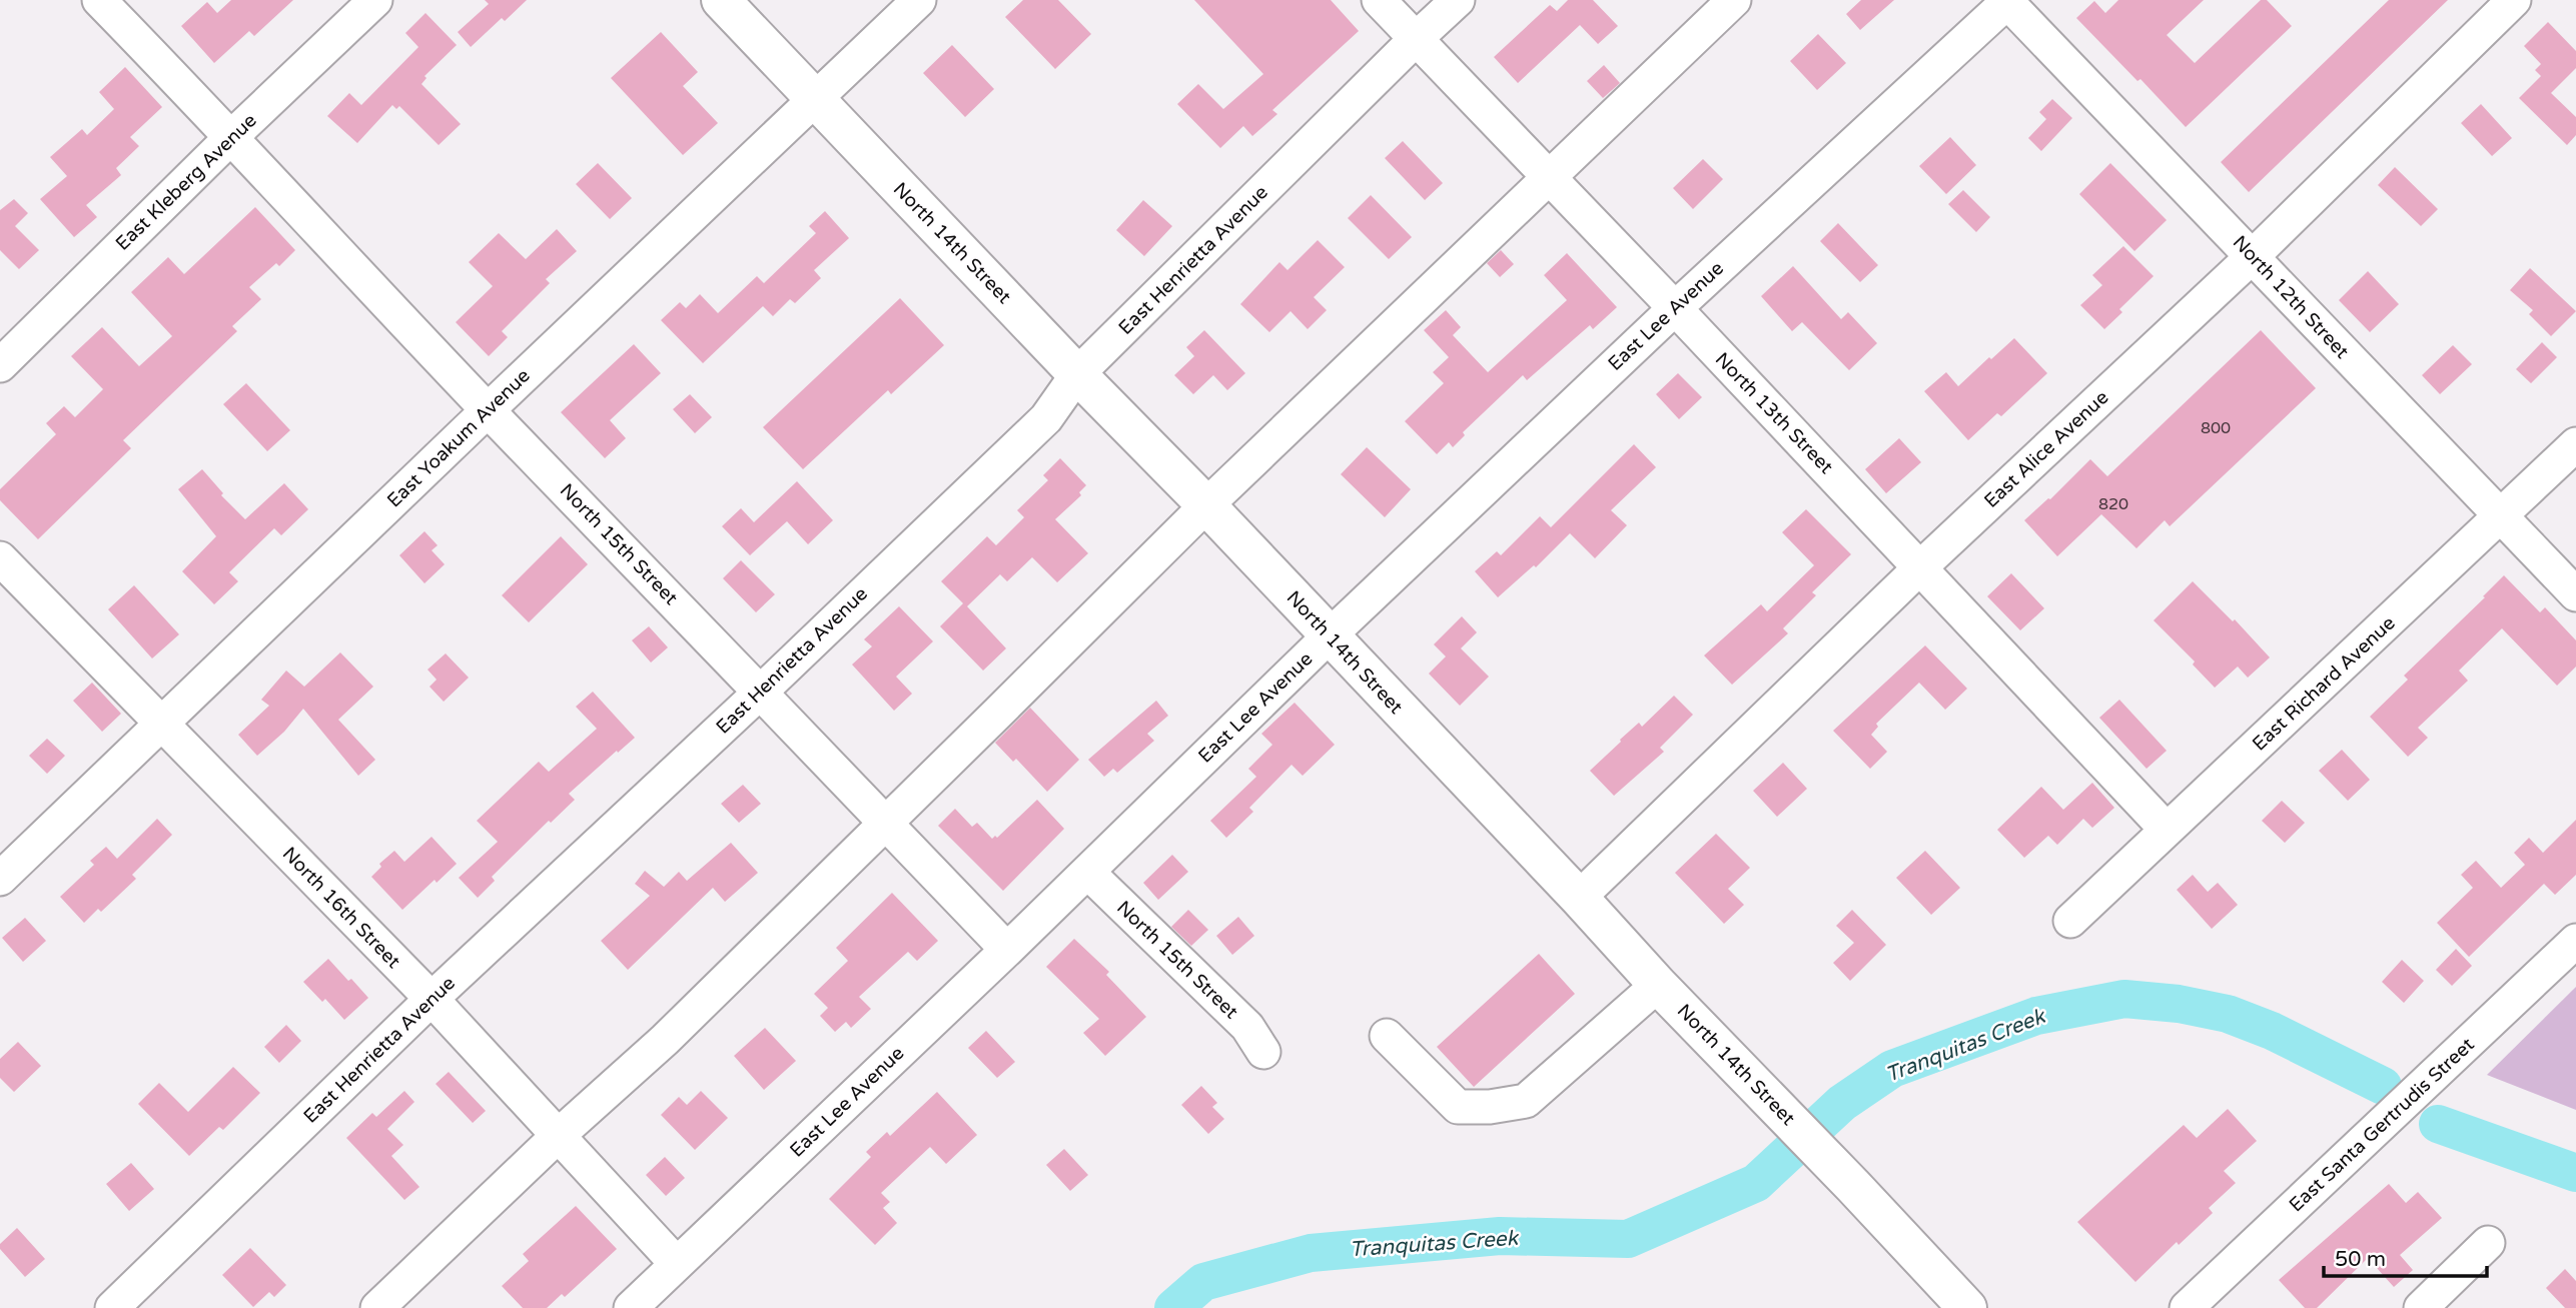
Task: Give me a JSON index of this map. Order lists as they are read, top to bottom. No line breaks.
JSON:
{"streets":{"main road":["North 14th Street"],"street":["East Kleberg Avenue","East Henrietta Avenue","North 12th Street","East Lee Avenue","North 13th Street","East Yoakum Avenue","East Alice Avenue","North 15th Street","East Richard Avenue","North 16th Street","East Santa Gertrudis Street"]},"crossings":[["East Kleberg Avenue","North 15th Street"],["North 14th Street","East Henrietta Avenue"],["North 14th Street","East Lee Avenue"],["North 14th Street","East Yoakum Avenue"],["North 14th Street","East Alice Avenue"],["East Henrietta Avenue","North 13th Street"],["East Henrietta Avenue","North 15th Street"],["East Henrietta Avenue","North 16th Street"],["North 12th Street","East Lee Avenue"],["North 12th Street","East Alice Avenue"],["North 12th Street","East Richard Avenue"],["East Lee Avenue","North 13th Street"],["East Lee Avenue","North 15th Street"],["East Lee Avenue","North 16th Street"],["North 13th Street","East Alice Avenue"],["North 13th Street","East Richard Avenue"],["East Yoakum Avenue","North 15th Street"],["East Yoakum Avenue","North 16th Street"]],"water":["Tranquitas Creek"],"house_numbers":["800","820"],"scale_bar":"50 m"}
